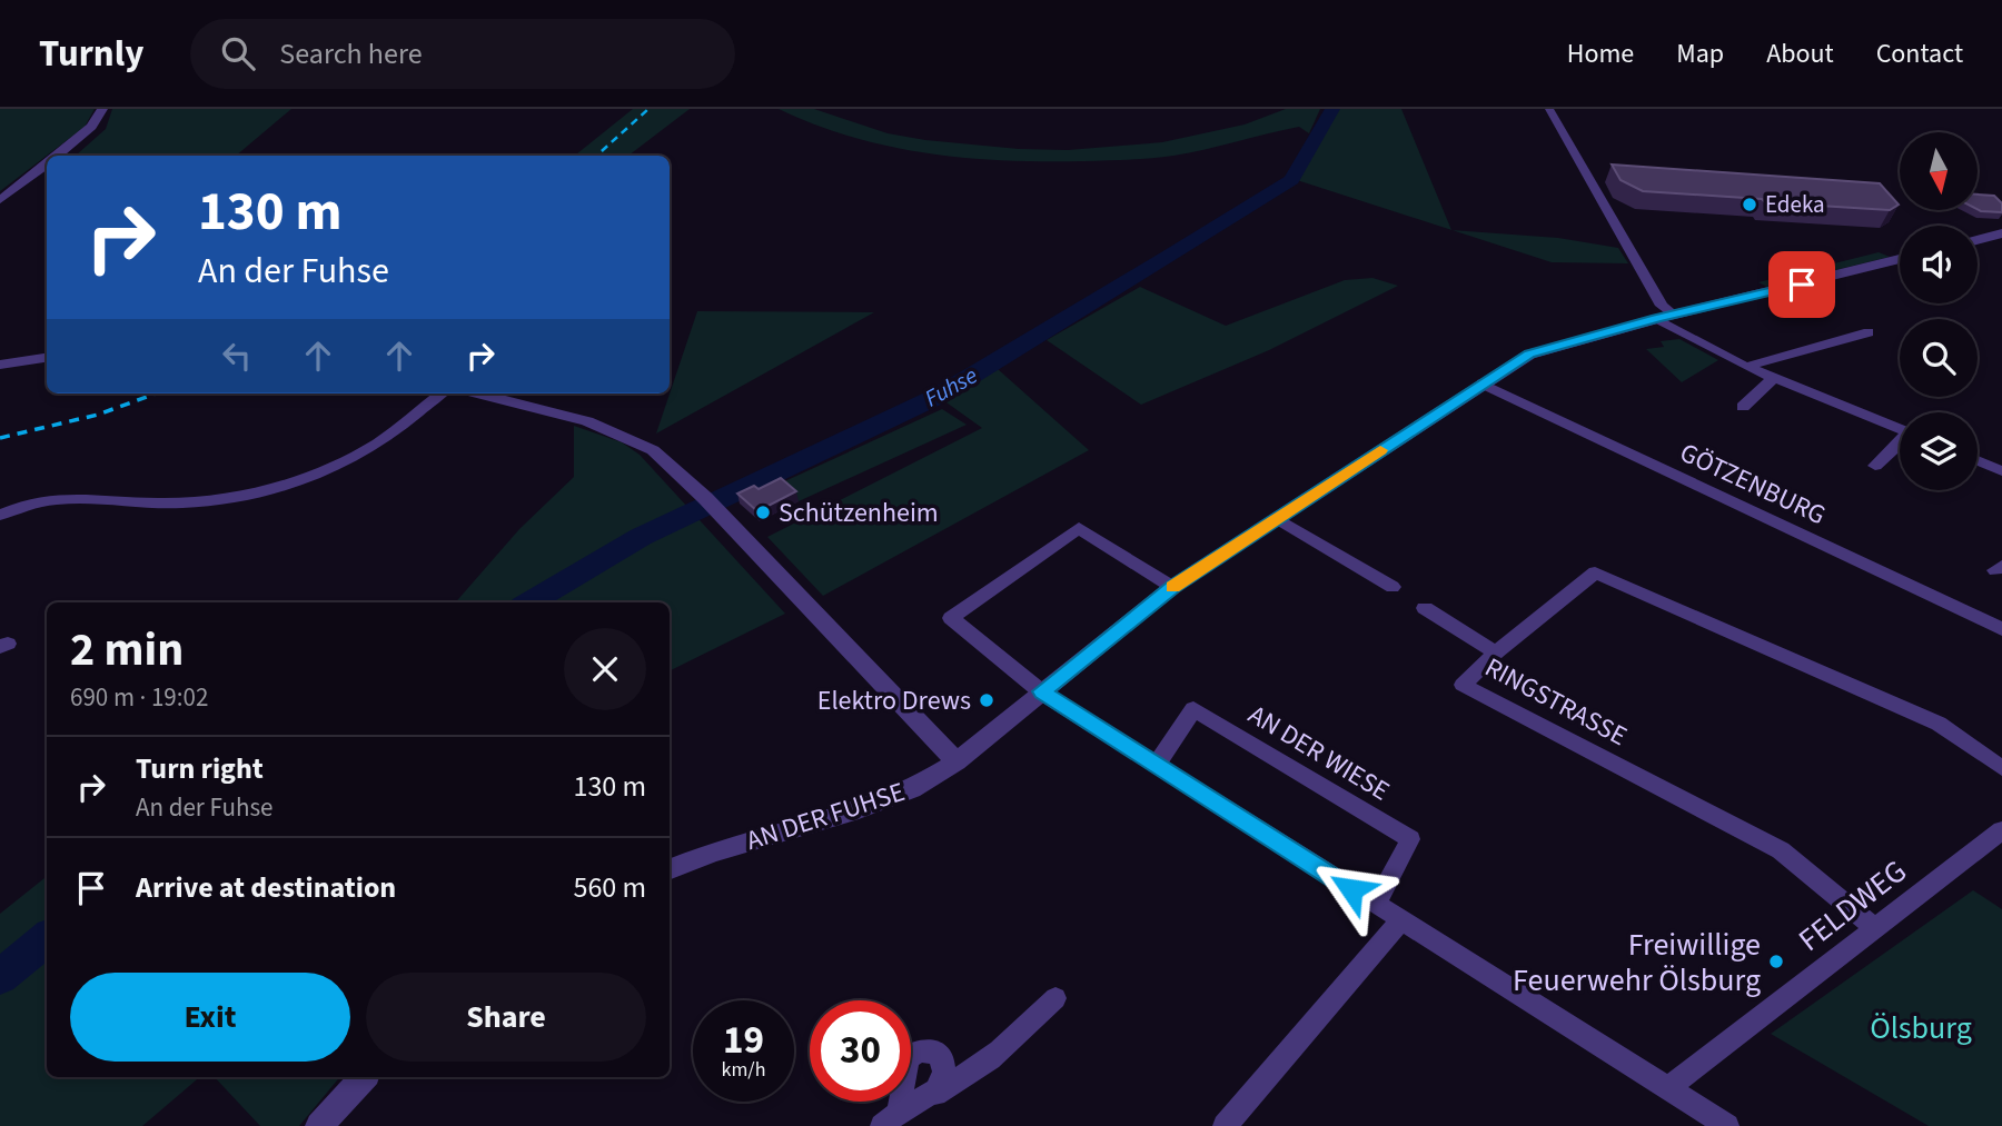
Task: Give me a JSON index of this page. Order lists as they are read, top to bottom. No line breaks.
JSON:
{"streets":{"street":["GÖTZENBURG","RINGSTRASSE","AN DER WIESE","AN DER FUHSE","FELDWEG"]},"crossings":[["GÖTZENBURG","AN DER FUHSE"],["RINGSTRASSE","FELDWEG"]],"water":["Fuhse"],"parks":["Ölsburg"],"places":["Edeka","Schützenheim","Elektro Drews","Freiwillige Feuerwehr Ölsburg"],"north":"bottom","page":{"header":"Turnly","search":"Search here","nav":["Home","Map","About","Contact"],"turn":["130 m","An der Fuhse"],"heading":["2 min","690 m · 19:02"],"list":[{"name":"Turn right","note":"An der Fuhse","value":"130 m"},{"name":"Arrive at destination","value":"560 m"}],"buttons":["Exit","Share"],"speed":"19 km/h","limit":"30"}}
